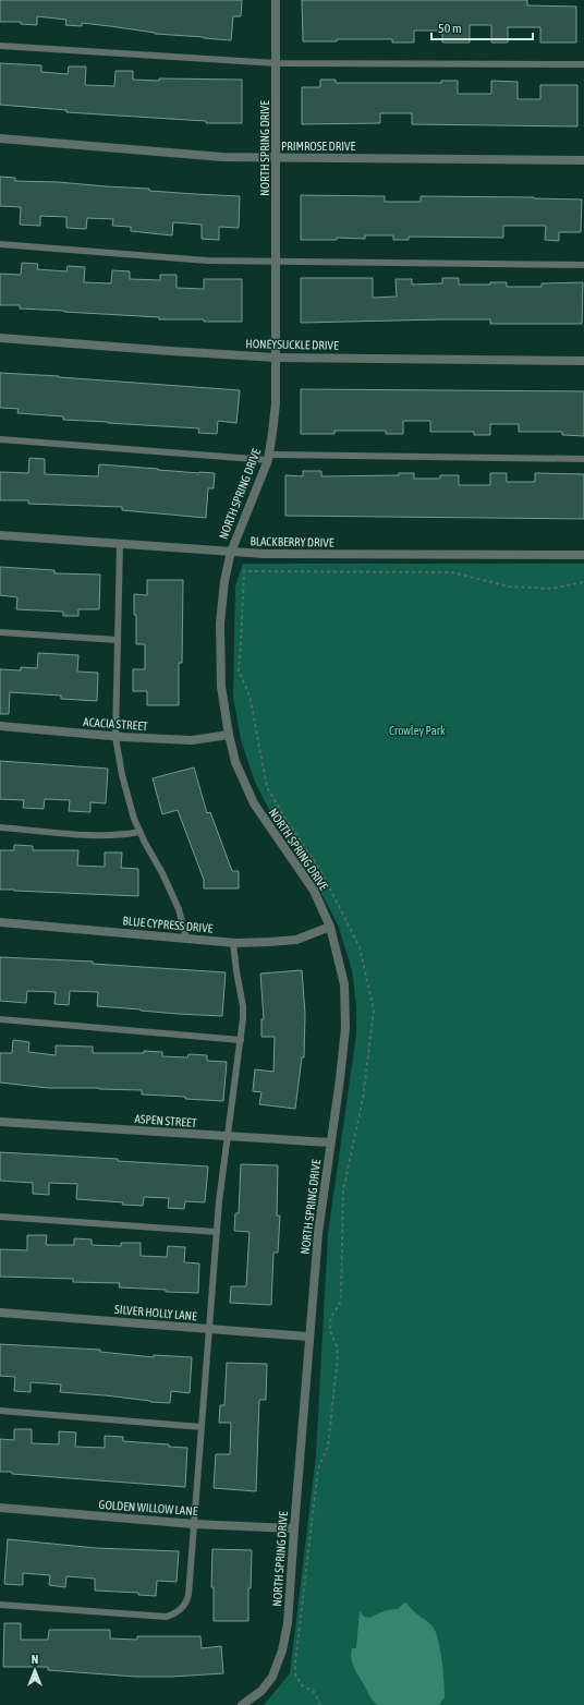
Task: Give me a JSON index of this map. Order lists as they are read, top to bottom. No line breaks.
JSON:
{"streets":{"street":["PRIMROSE DRIVE","NORTH SPRING DRIVE","HONEYSUCKLE DRIVE","BLACKBERRY DRIVE","ACACIA STREET","BLUE CYPRESS DRIVE","ASPEN STREET","SILVER HOLLY LANE","GOLDEN WILLOW LANE"]},"crossings":[["PRIMROSE DRIVE","NORTH SPRING DRIVE"],["NORTH SPRING DRIVE","HONEYSUCKLE DRIVE"],["NORTH SPRING DRIVE","BLACKBERRY DRIVE"],["NORTH SPRING DRIVE","ACACIA STREET"],["NORTH SPRING DRIVE","BLUE CYPRESS DRIVE"],["NORTH SPRING DRIVE","ASPEN STREET"],["NORTH SPRING DRIVE","SILVER HOLLY LANE"],["NORTH SPRING DRIVE","GOLDEN WILLOW LANE"]],"parks":["Crowley Park"],"scale_bar":"50 m","north":"top"}
